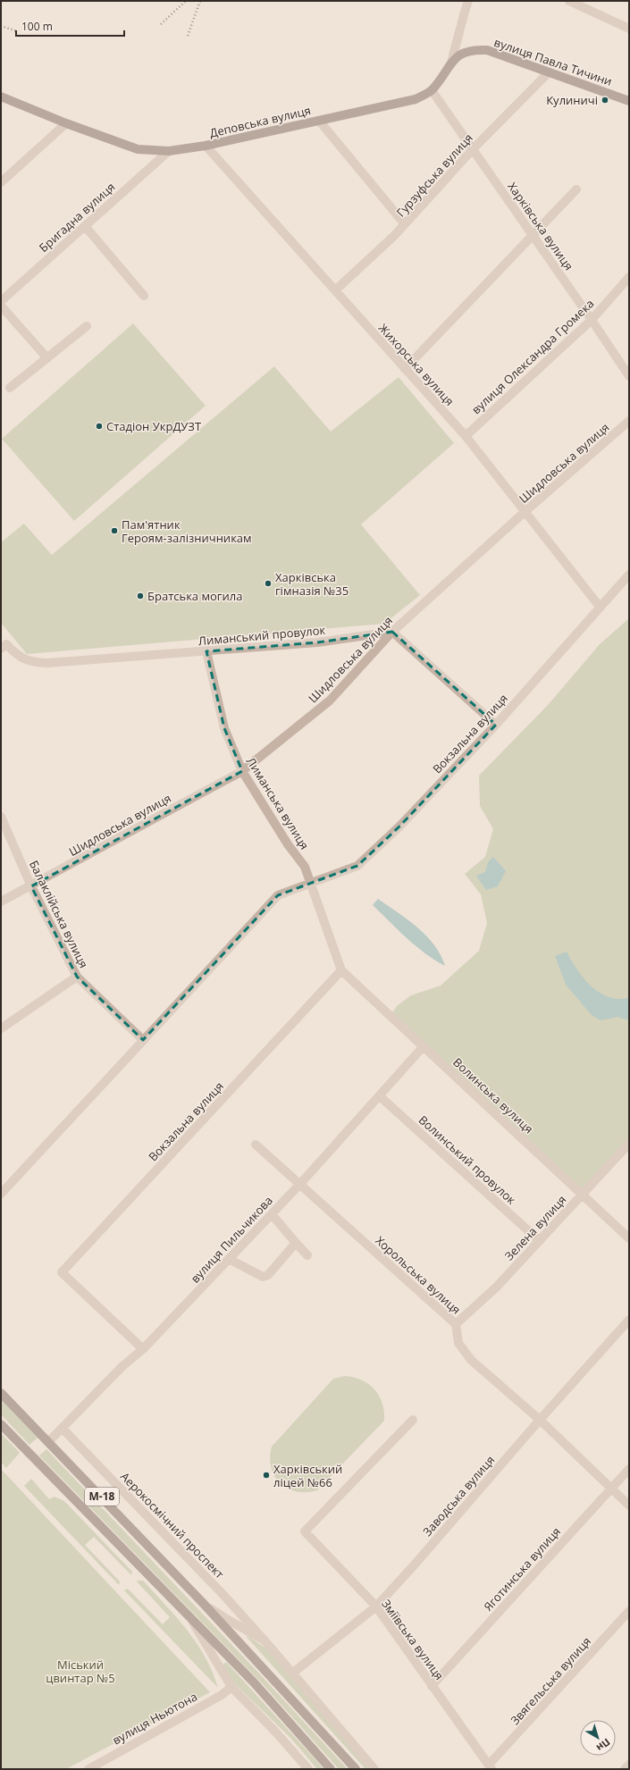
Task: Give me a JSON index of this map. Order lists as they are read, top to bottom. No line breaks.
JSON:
{"streets":{"main road":["вулиця Павла Тичини","Деповська вулиця","М-18","Аерокосмічний проспект"],"street":["Гурзуфська вулиця","Бригадна вулиця","Харківська вулиця","вулиця Олександра Громека","Жихорська вулиця","Шидловська вулиця","Лиманський провулок","Вокзальна вулиця","Лиманська вулиця","Балаклійська вулиця","Волинська вулиця","Волинський провулок","Зелена вулиця","вулиця Пильчикова","Хорольська вулиця","Заводська вулиця","Яготинська вулиця","Зміївська вулиця","Звягельська вулиця","вулиця Ньютона"]},"crossings":[["вулиця Павла Тичини","Деповська вулиця"],["вулиця Павла Тичини","Гурзуфська вулиця"],["Деповська вулиця","Бригадна вулиця"],["Деповська вулиця","Харківська вулиця"],["Деповська вулиця","Жихорська вулиця"],["Гурзуфська вулиця","Харківська вулиця"],["Гурзуфська вулиця","Жихорська вулиця"],["Харківська вулиця","вулиця Олександра Громека"],["вулиця Олександра Громека","Жихорська вулиця"],["Жихорська вулиця","Шидловська вулиця"],["Жихорська вулиця","Вокзальна вулиця"],["Шидловська вулиця","Лиманський провулок"],["Шидловська вулиця","Лиманська вулиця"],["Шидловська вулиця","Балаклійська вулиця"],["Лиманський провулок","Лиманська вулиця"],["Вокзальна вулиця","Лиманська вулиця"],["Вокзальна вулиця","Балаклійська вулиця"],["Вокзальна вулиця","Волинська вулиця"],["Вокзальна вулиця","вулиця Пильчикова"],["Волинська вулиця","Зелена вулиця"],["Волинська вулиця","вулиця Пильчикова"],["Волинський провулок","Зелена вулиця"],["Волинський провулок","вулиця Пильчикова"],["Зелена вулиця","Хорольська вулиця"],["вулиця Пильчикова","Хорольська вулиця"],["вулиця Пильчикова","Аерокосмічний проспект"],["Хорольська вулиця","Заводська вулиця"],["Хорольська вулиця","Яготинська вулиця"],["Заводська вулиця","Аерокосмічний проспект"],["Заводська вулиця","Зміївська вулиця"],["Яготинська вулиця","Зміївська вулиця"],["Зміївська вулиця","Звягельська вулиця"]],"parks":["Міський цвинтар №5"],"places":["Кулиничі","Стадіон УкрДУЗТ","Пам'ятник Героям-залізничникам","Харківська гімназія №35","Братська могила","Харківський ліцей №66"],"scale_bar":"100 m","north":"bottom right"}
